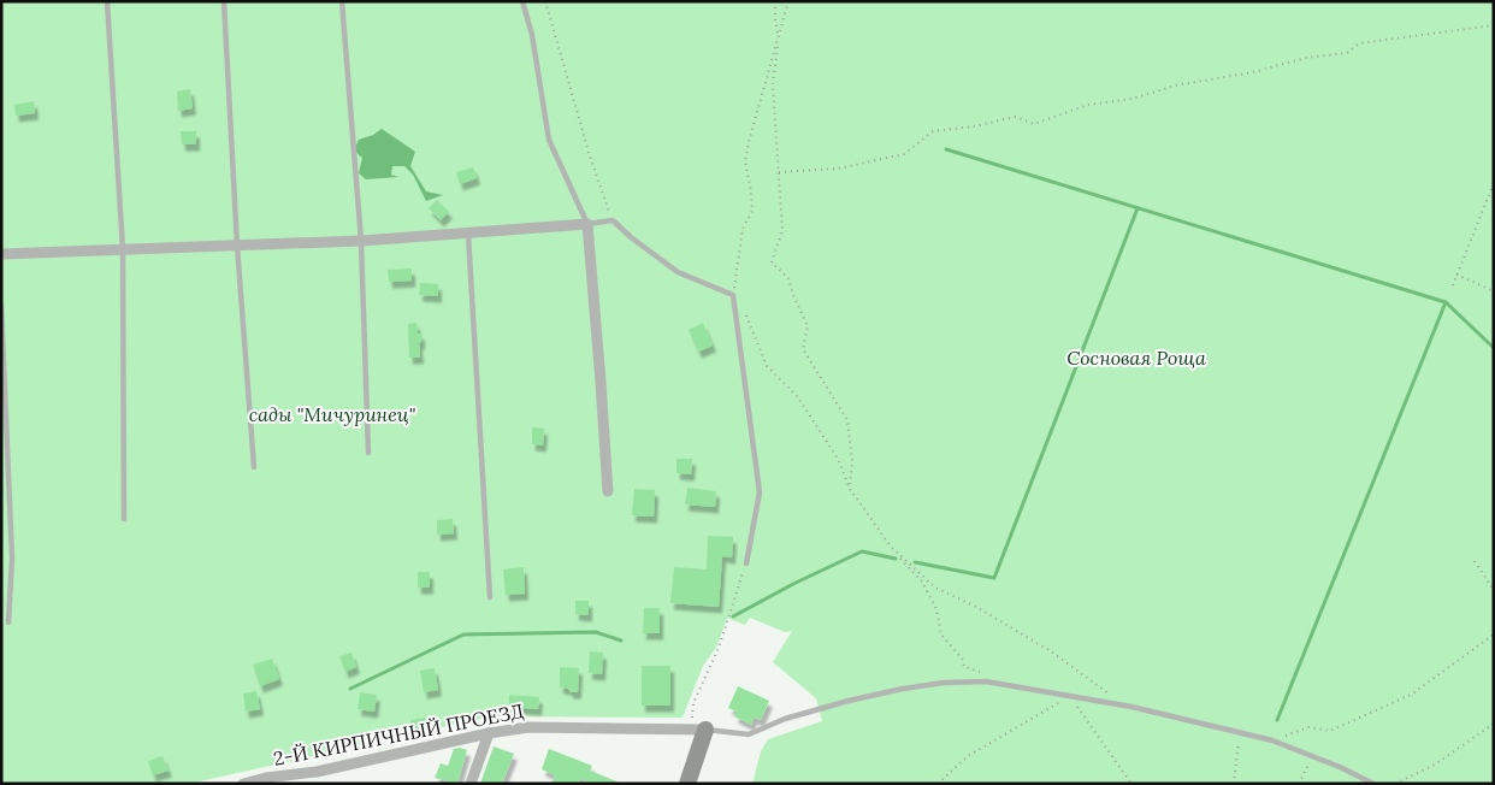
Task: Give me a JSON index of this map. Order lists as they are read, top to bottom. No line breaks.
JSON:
{"streets":{"street":["2-Й КИРПИЧНЫЙ ПРОЕЗД"]},"parks":["Сосновая Роща","сады \"Мичуринец\""]}
